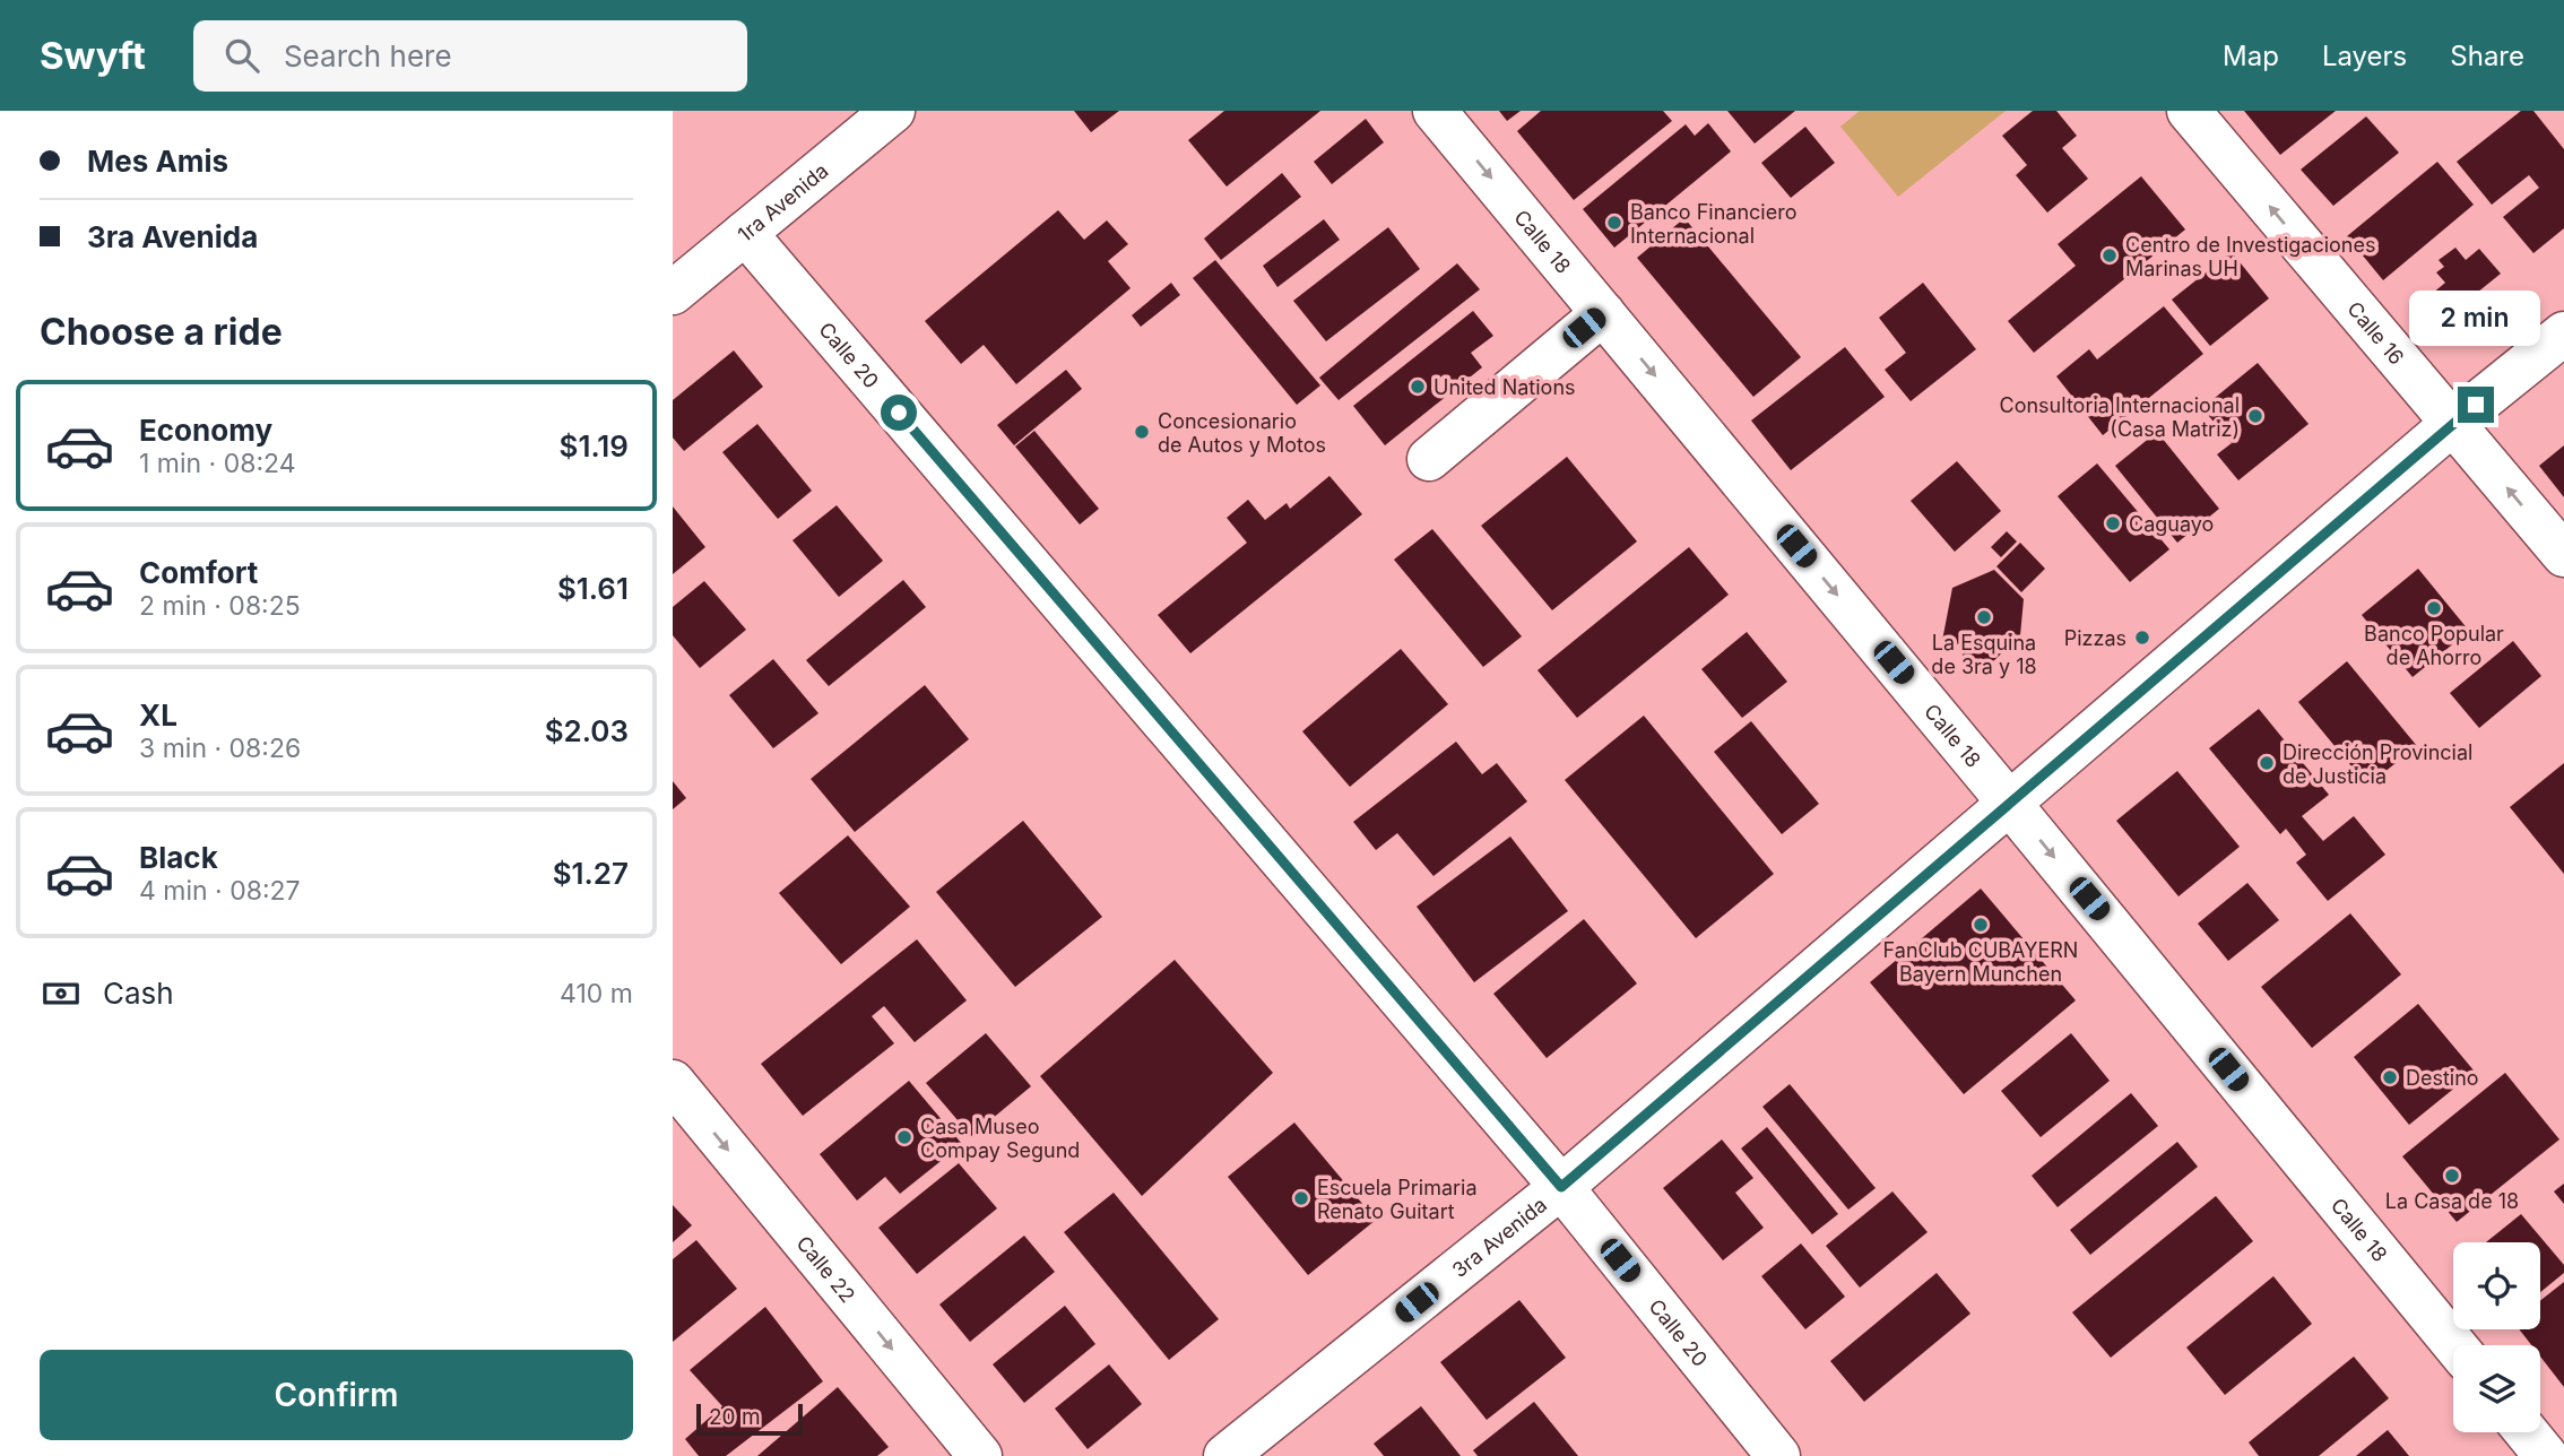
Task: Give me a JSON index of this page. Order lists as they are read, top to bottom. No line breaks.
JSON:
{"streets":{"street":["1ra Avenida","Calle 18","Calle 16","Calle 20","3ra Avenida","Calle 22"]},"crossings":[["1ra Avenida","Calle 20"],["Calle 18","3ra Avenida"],["Calle 16","3ra Avenida"],["Calle 20","3ra Avenida"]],"one_way":["Calle 18","Calle 16","Calle 22"],"places":["Banco Financiero Internacional","Centro de Investigaciones Marinas UH","United Nations","Consultoria Internacional (Casa Matriz)","Concesionario de Autos y Motos","Caguayo","Banco Popular de Ahorro","La Esquina de 3ra y 18","Pizzas","Dirección Provincial de Justicia","FanClub CUBAYERN Bayern Munchen","Destino","Casa Museo Compay Segund","La Casa de 18","Escuela Primaria Renato Guitart"],"scale_bar":"20 m","page":{"header":"Swyft","search":"Search here","nav":["Map","Layers","Share"],"banner":["Mes Amis","3ra Avenida"],"heading":"Choose a ride","bubble":"2 min","list":[{"name":"Economy","note":"1 min · 08:24","value":"$1.19"},{"name":"Comfort","note":"2 min · 08:25","value":"$1.61"},{"name":"XL","note":"3 min · 08:26","value":"$2.03"},{"name":"Black","note":"4 min · 08:27","value":"$1.27"}],"pay":["Cash","410 m"],"buttons":"Confirm","scale":"20 m"}}
